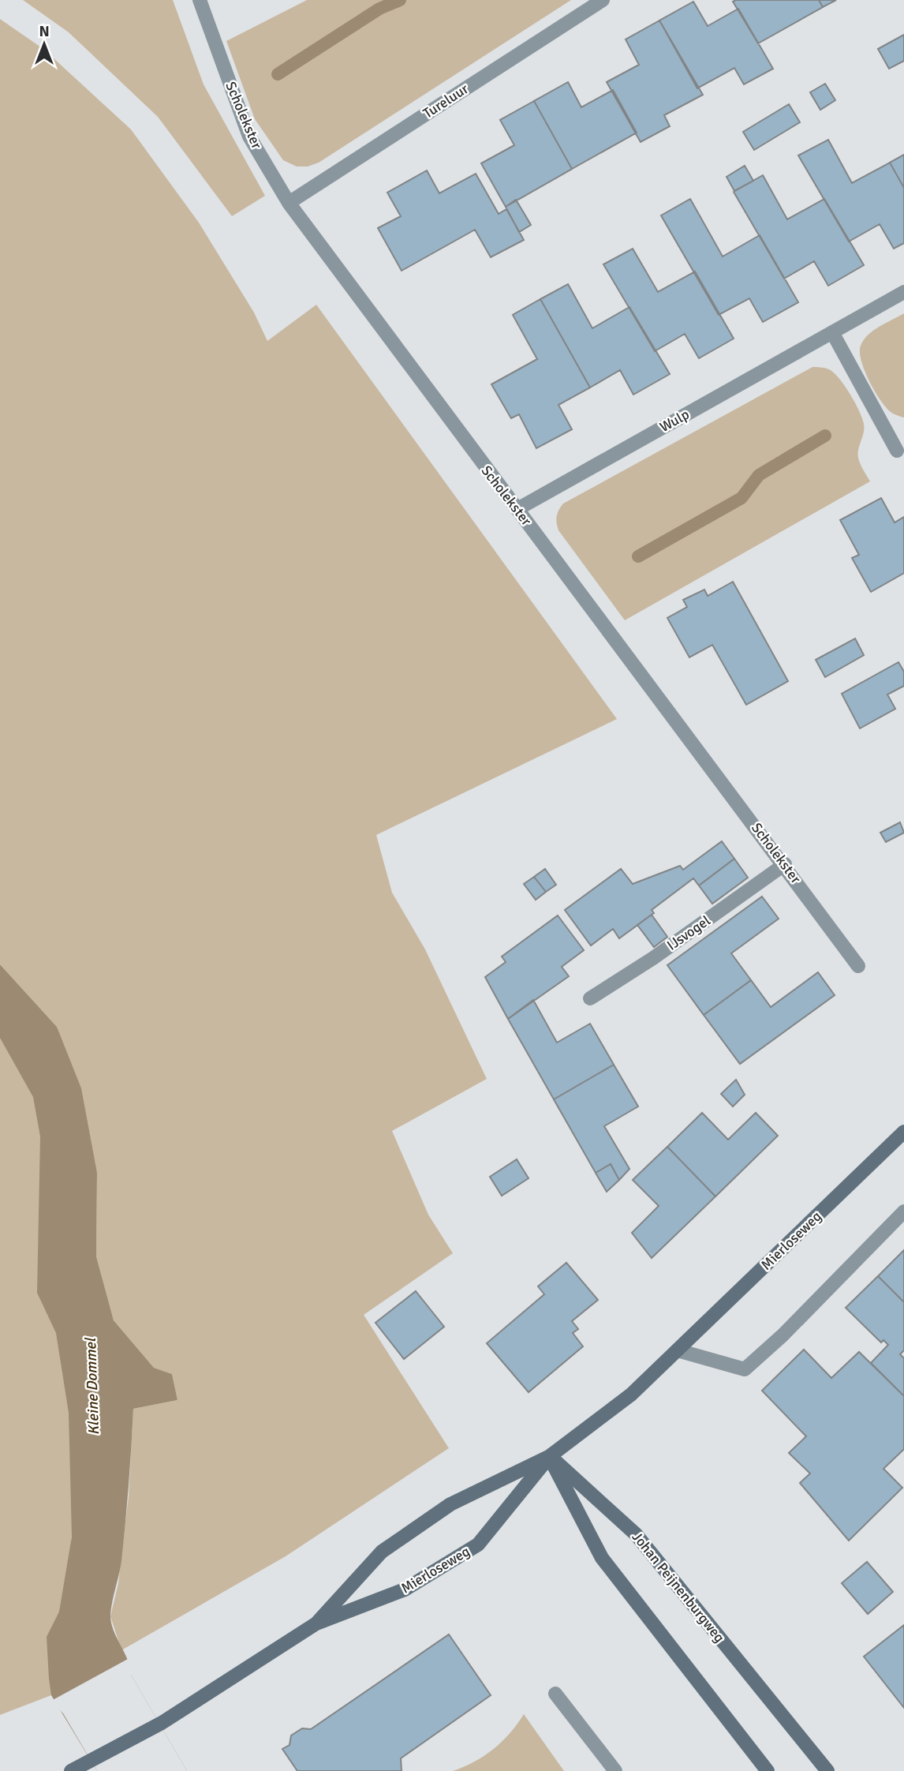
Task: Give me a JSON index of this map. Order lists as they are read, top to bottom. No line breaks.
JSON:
{"streets":{"main road":["Mierloseweg","Johan Peijnenburgweg"],"street":["Tureluur","Scholekster","Wulp","IJsvogel"]},"crossings":[["Tureluur","Scholekster"],["Scholekster","Wulp"],["Scholekster","IJsvogel"],["Mierloseweg","Johan Peijnenburgweg"]],"water":["Kleine Dommel"],"north":"top"}
